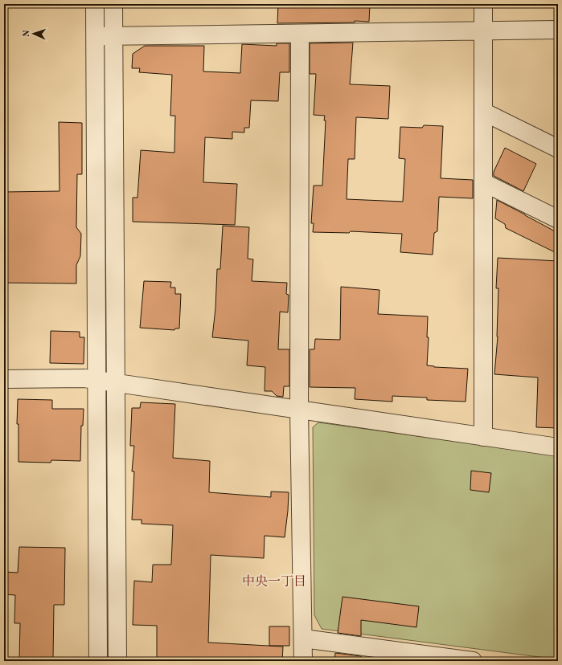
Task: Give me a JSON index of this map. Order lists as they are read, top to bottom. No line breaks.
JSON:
{"districts":["中央一丁目"],"north":"left"}
